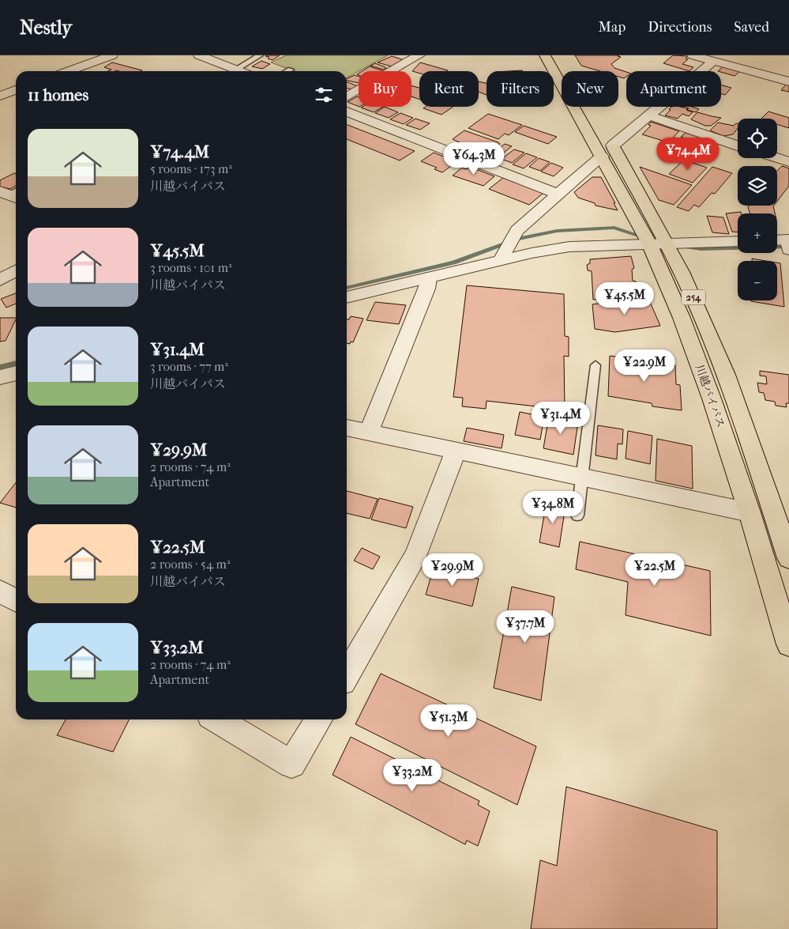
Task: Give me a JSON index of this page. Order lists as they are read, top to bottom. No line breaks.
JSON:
{"streets":{"highway":["254","川越バイパス"]},"page":{"header":"Nestly","nav":["Map","Directions","Saved"],"chip":["Buy","Rent","Filters","New","Apartment"],"heading":"11 homes","map_buttons":["+","−"],"list":[{"name":"¥74.4M","note":"5 rooms · 173 m² · 川越バイパス"},{"name":"¥45.5M","note":"3 rooms · 101 m² · 川越バイパス"},{"name":"¥31.4M","note":"3 rooms · 77 m² · 川越バイパス"},{"name":"¥29.9M","note":"2 rooms · 74 m² · Apartment"},{"name":"¥22.5M","note":"2 rooms · 54 m² · 川越バイパス"},{"name":"¥33.2M","note":"2 rooms · 74 m² · Apartment"}],"price":["¥74.4M","¥64.3M","¥45.5M","¥22.9M","¥31.4M","¥34.8M","¥29.9M","¥22.5M","¥37.7M","¥51.3M","¥33.2M"]}}
